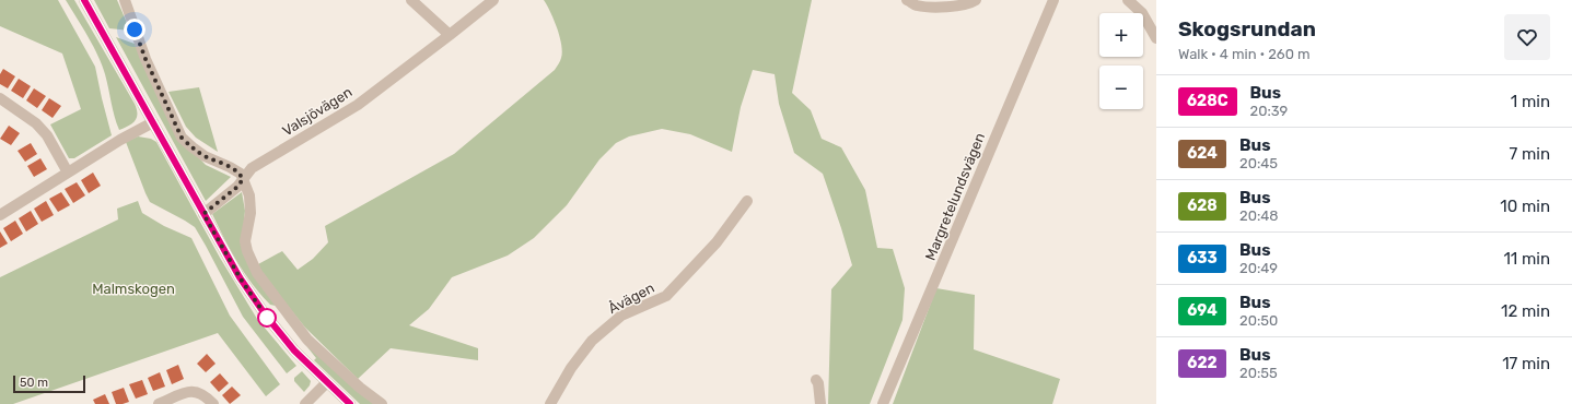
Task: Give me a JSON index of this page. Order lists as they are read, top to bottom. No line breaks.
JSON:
{"streets":{"street":["Valsjövägen","Margretelundsvägen","Åvägen"]},"parks":["Malmskogen"],"lines":["bus line 628C"],"scale_bar":"50 m","page":{"heading":["Skogsrundan","Walk · 4 min · 260 m"],"map_buttons":["+","−"],"list":[{"mark":"628C","name":"Bus","note":"20:39","value":"1 min"},{"mark":"624","name":"Bus","note":"20:45","value":"7 min"},{"mark":"628","name":"Bus","note":"20:48","value":"10 min"},{"mark":"633","name":"Bus","note":"20:49","value":"11 min"},{"mark":"694","name":"Bus","note":"20:50","value":"12 min"},{"mark":"622","name":"Bus","note":"20:55","value":"17 min"}],"scale":"50 m"}}
